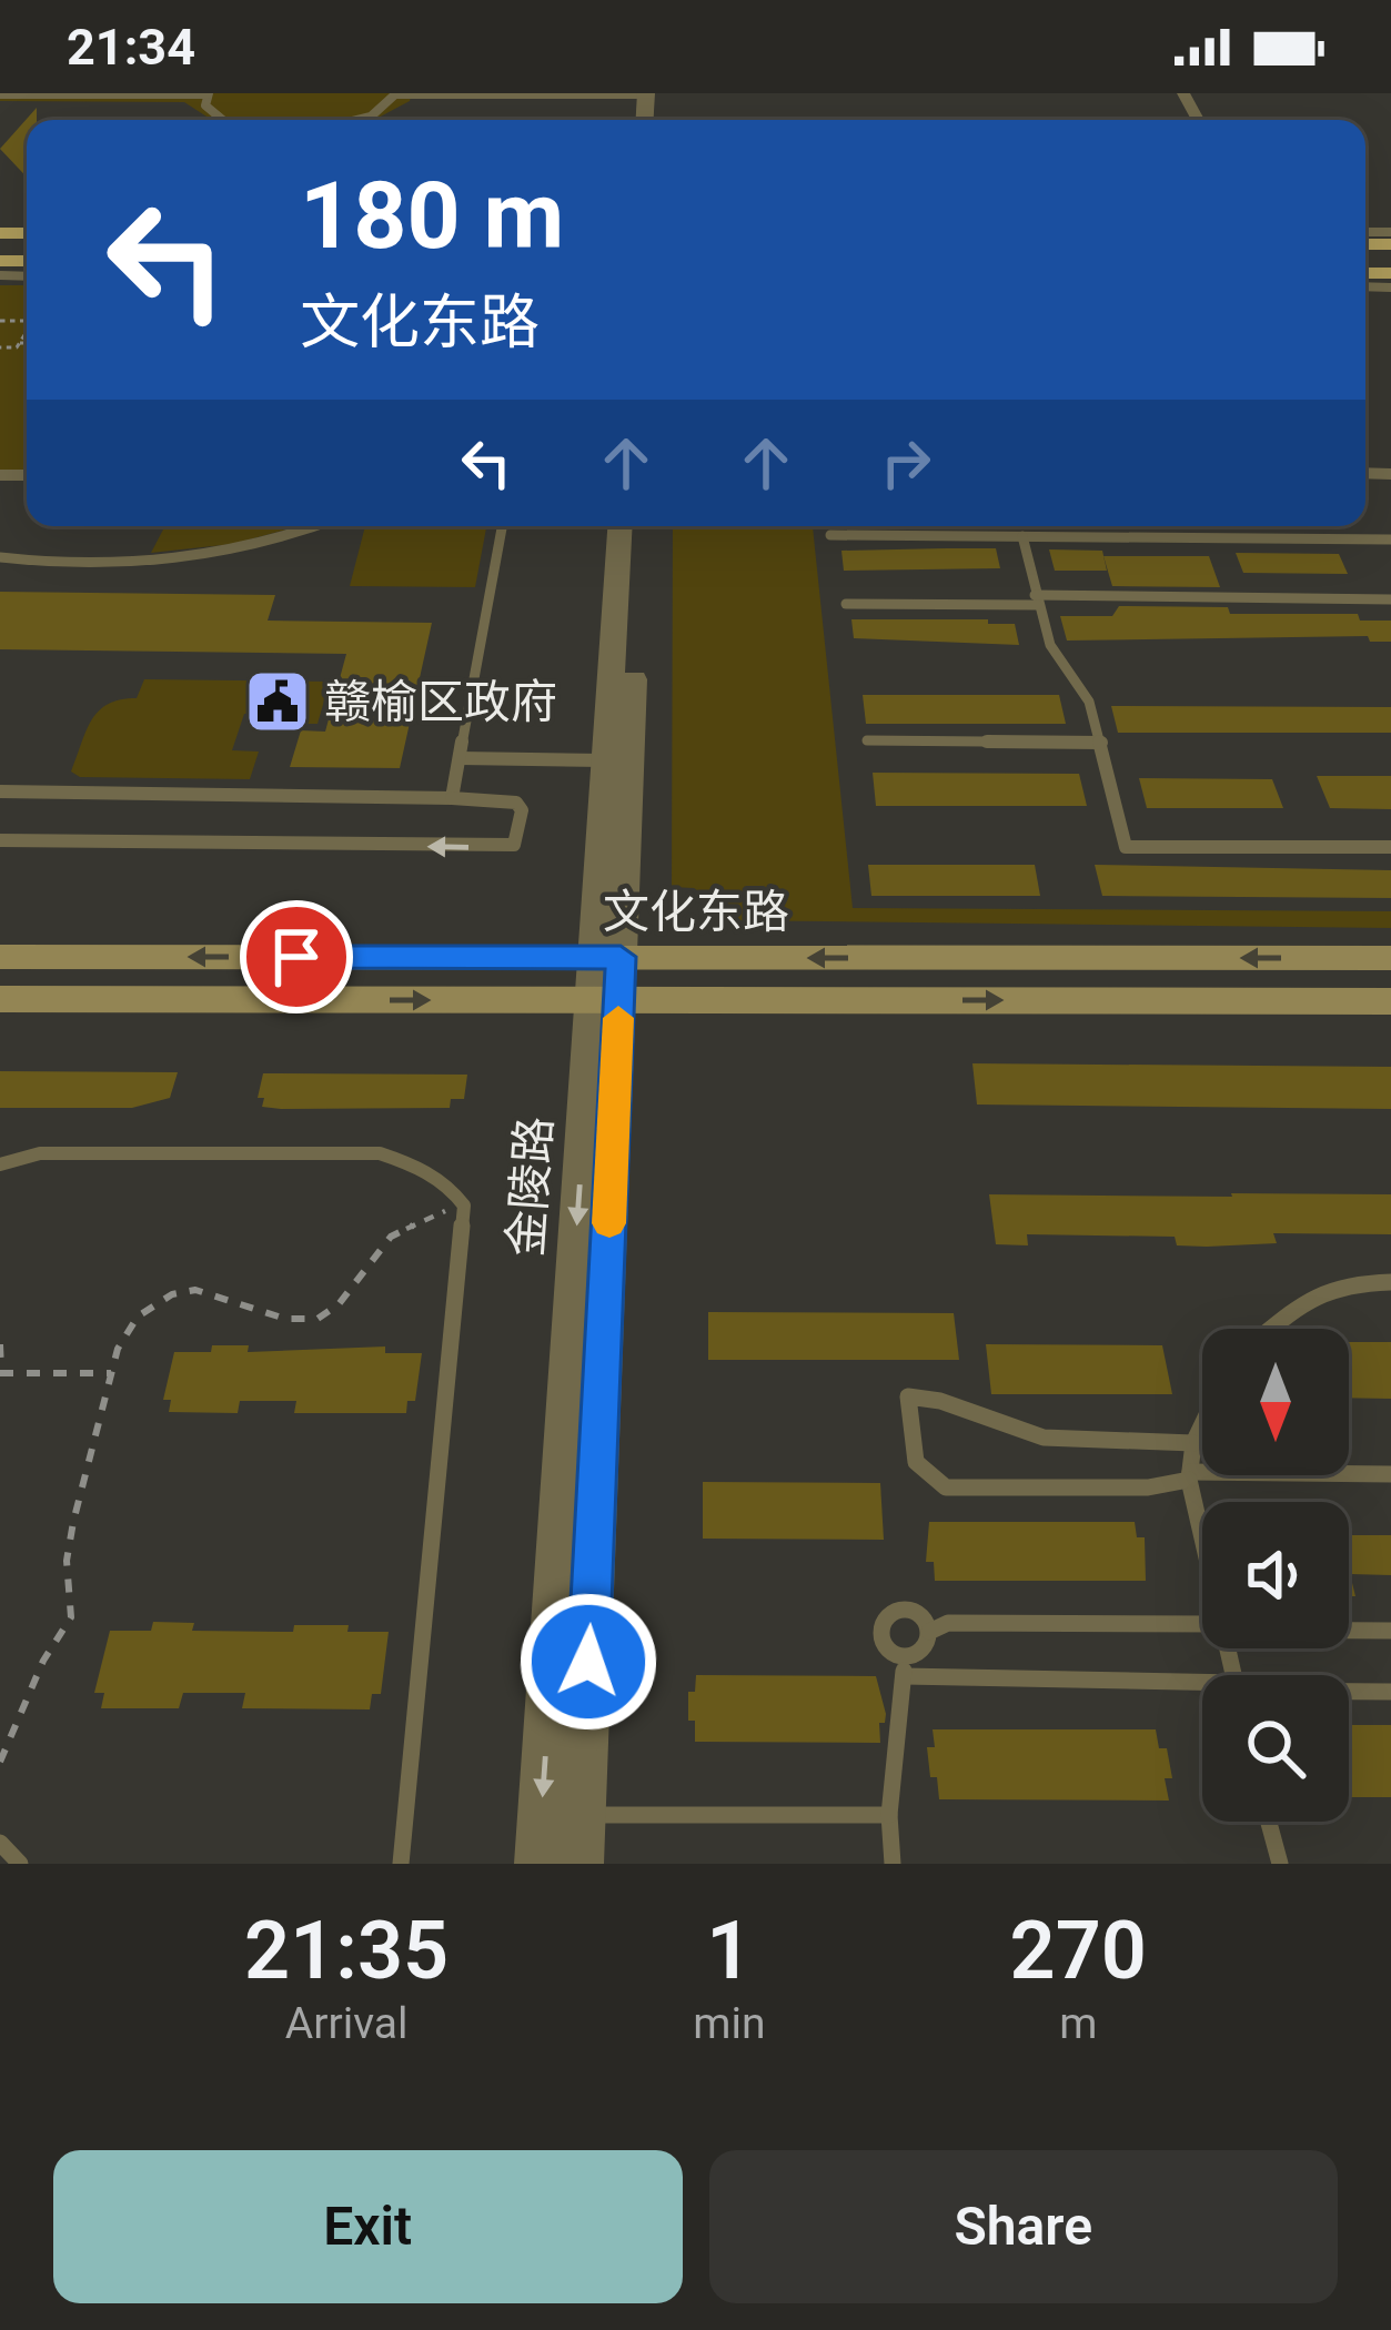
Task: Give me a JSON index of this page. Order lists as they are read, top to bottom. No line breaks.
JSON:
{"streets":{"main road":["文化东路"],"street":["金陵路"]},"crossings":[["文化东路","金陵路"]],"places":{"public building":["赣榆区政府"]},"north":"bottom","page":{"status":"21:34","turn":["180 m","文化东路"],"eta":["21:35","Arrival","1","min","270","m"],"buttons":["Exit","Share"]}}
